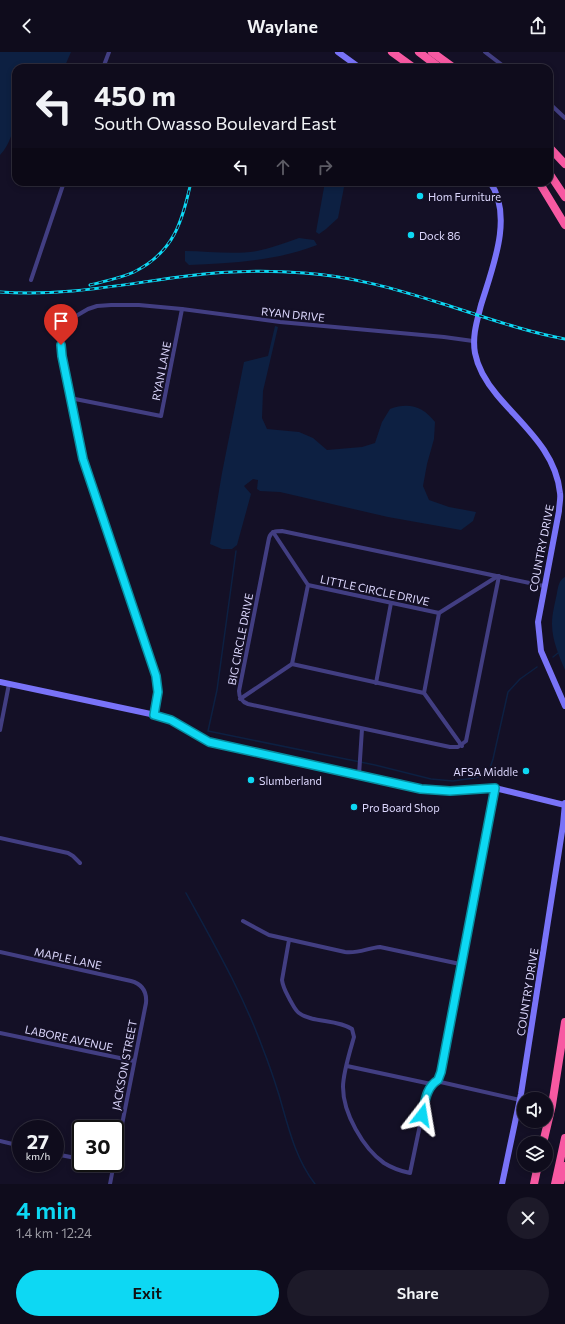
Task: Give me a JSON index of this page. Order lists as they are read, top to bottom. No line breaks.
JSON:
{"streets":{"street":["RYAN DRIVE","RYAN LANE","COUNTRY DRIVE","LITTLE CIRCLE DRIVE","BIG CIRCLE DRIVE","MAPLE LANE","LABORE AVENUE","JACKSON STREET"]},"crossings":[["RYAN DRIVE","RYAN LANE"],["RYAN DRIVE","COUNTRY DRIVE"],["LITTLE CIRCLE DRIVE","BIG CIRCLE DRIVE"],["MAPLE LANE","JACKSON STREET"],["LABORE AVENUE","JACKSON STREET"]],"places":["Hom Furniture","Dock 86","AFSA Middle","Slumberland","Pro Board Shop"],"page":{"header":"Waylane","turn":["450 m","South Owasso Boulevard East"],"speed":"27 km/h","limit":"30","heading":["4 min","1.4 km · 12:24"],"buttons":["Exit","Share"]}}
